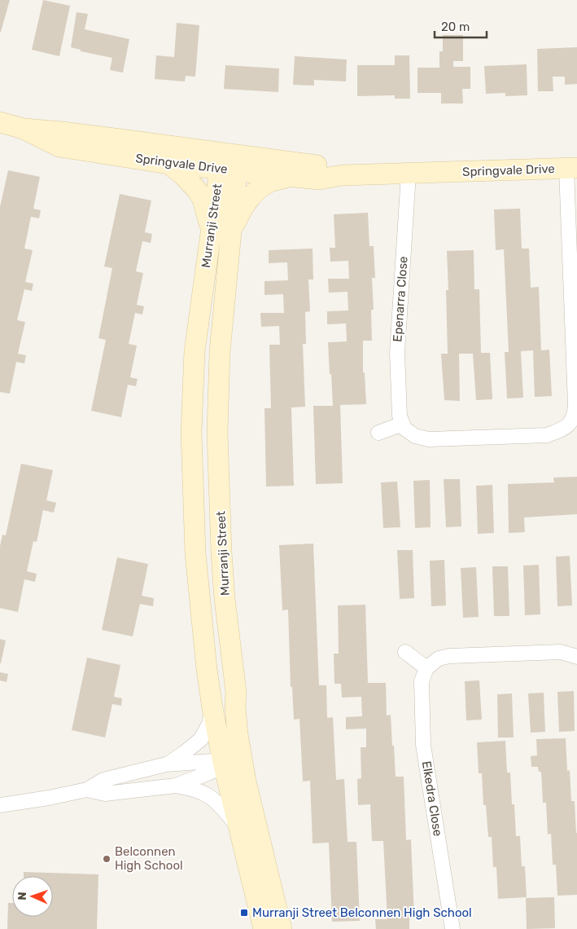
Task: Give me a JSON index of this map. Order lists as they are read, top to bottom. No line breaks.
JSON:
{"streets":{"street":["Springvale Drive","Murranji Street","Epenarra Close","Elkedra Close"]},"crossings":[["Springvale Drive","Murranji Street"],["Springvale Drive","Epenarra Close"]],"places":{"other":["Belconnen High School"],"transit":["Murranji Street Belconnen High School"]},"scale_bar":"20 m","north":"left"}
